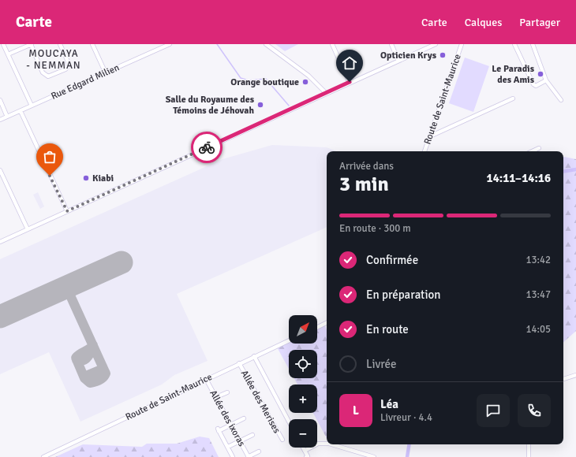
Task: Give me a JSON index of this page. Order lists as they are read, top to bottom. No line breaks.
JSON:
{"streets":{"street":["Rue Edgard Milien","Route de Saint-Maurice","Allée des Merises","Allée des ixoras"]},"crossings":[["Route de Saint-Maurice","Allée des Merises"],["Route de Saint-Maurice","Allée des ixoras"]],"districts":["MOUCAYA - NEMMAN"],"places":["Opticien Krys","Le Paradis des Amis","Orange boutique","Salle du Royaume des Témoins de Jéhovah","Kiabi"],"north":"top right","page":{"header":"Carte","nav":["Carte","Calques","Partager"],"heading":["3 min","Arrivée dans","14:11–14:16"],"panel":["Léa","Livreur · 4.4"],"bar":"En route · 300 m","list":[["Confirmée","13:42"],["En préparation","13:47"],["En route","14:05"],"Livrée"],"map_buttons":["+","−"],"round":"L"}}
